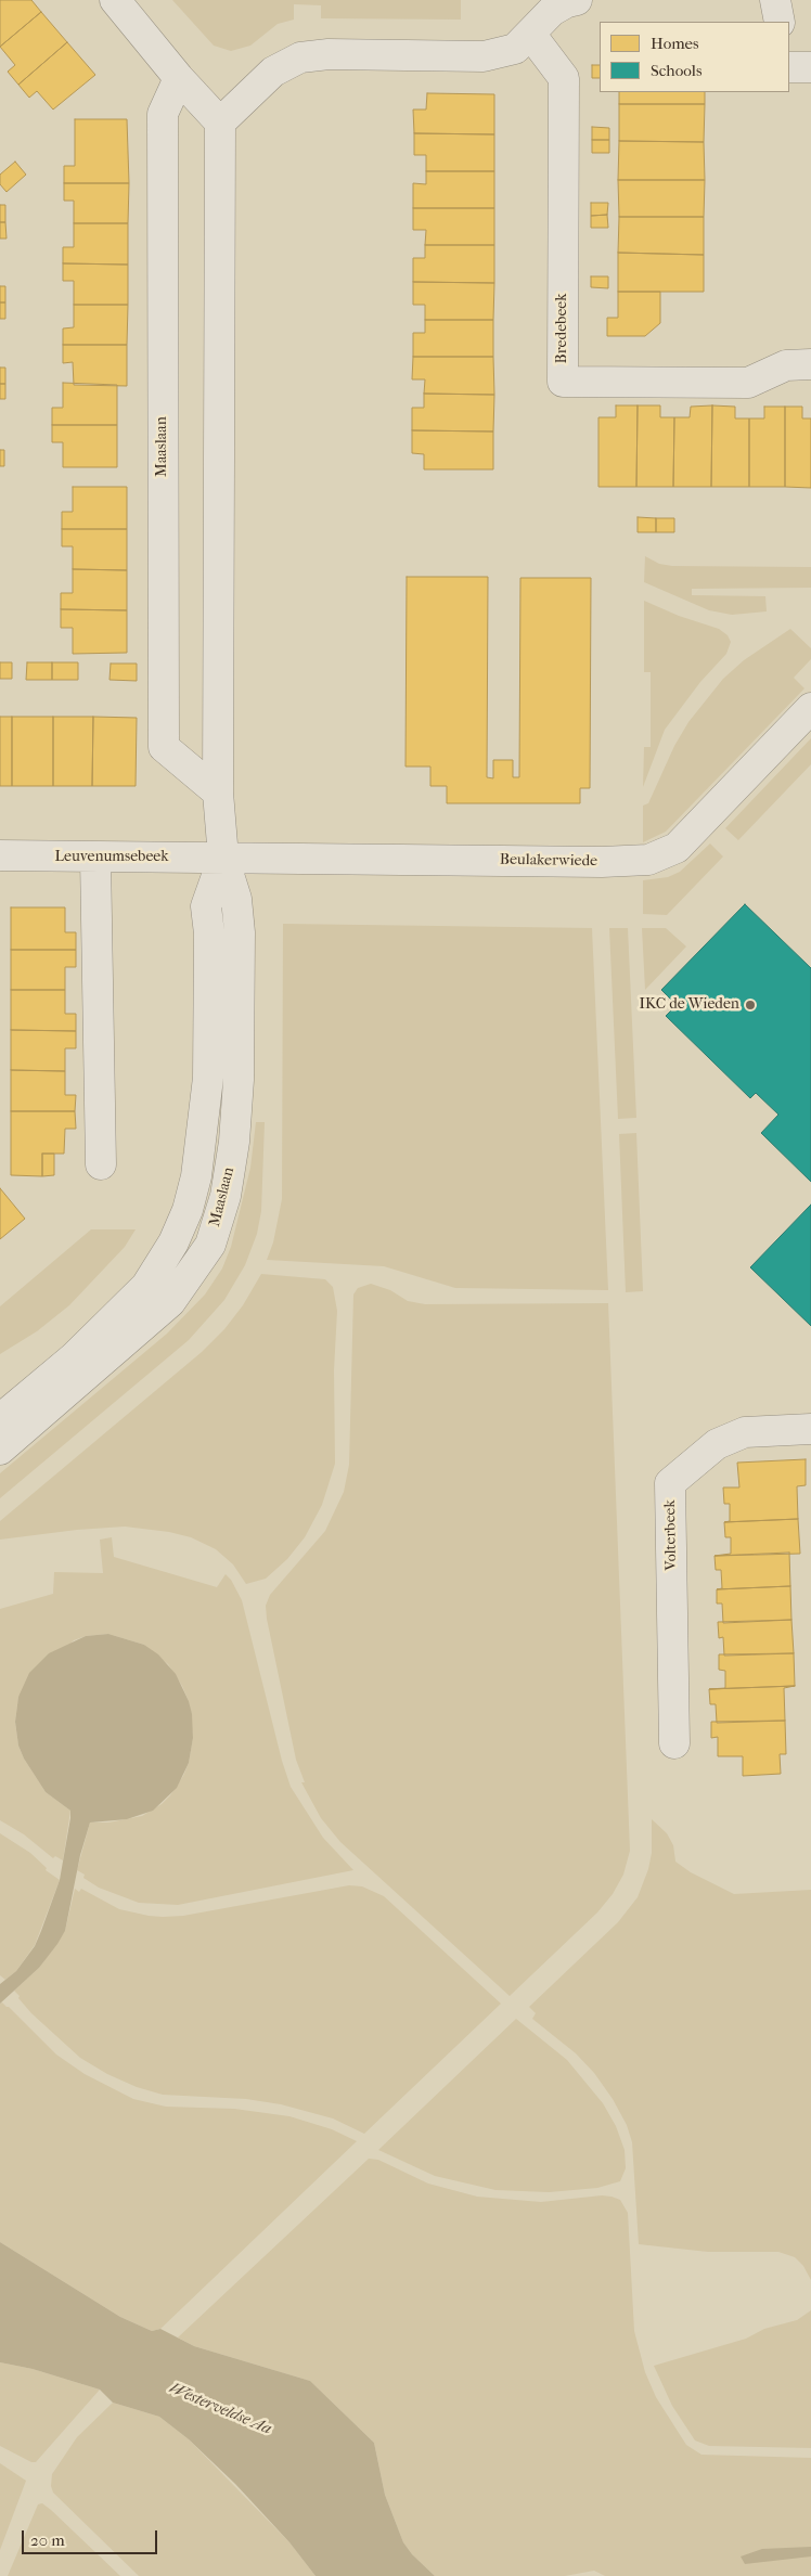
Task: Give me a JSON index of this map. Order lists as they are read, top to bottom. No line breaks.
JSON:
{"streets":{"street":["Bredebeek","Maaslaan","Leuvenumsebeek","Beulakerwiede","Volterbeek"]},"crossings":[["Maaslaan","Leuvenumsebeek"],["Maaslaan","Beulakerwiede"],["Leuvenumsebeek","Beulakerwiede"]],"water":["Westerveldse Aa"],"places":["IKC de Wieden"],"legend":["Homes","Schools"],"scale_bar":"20 m"}
